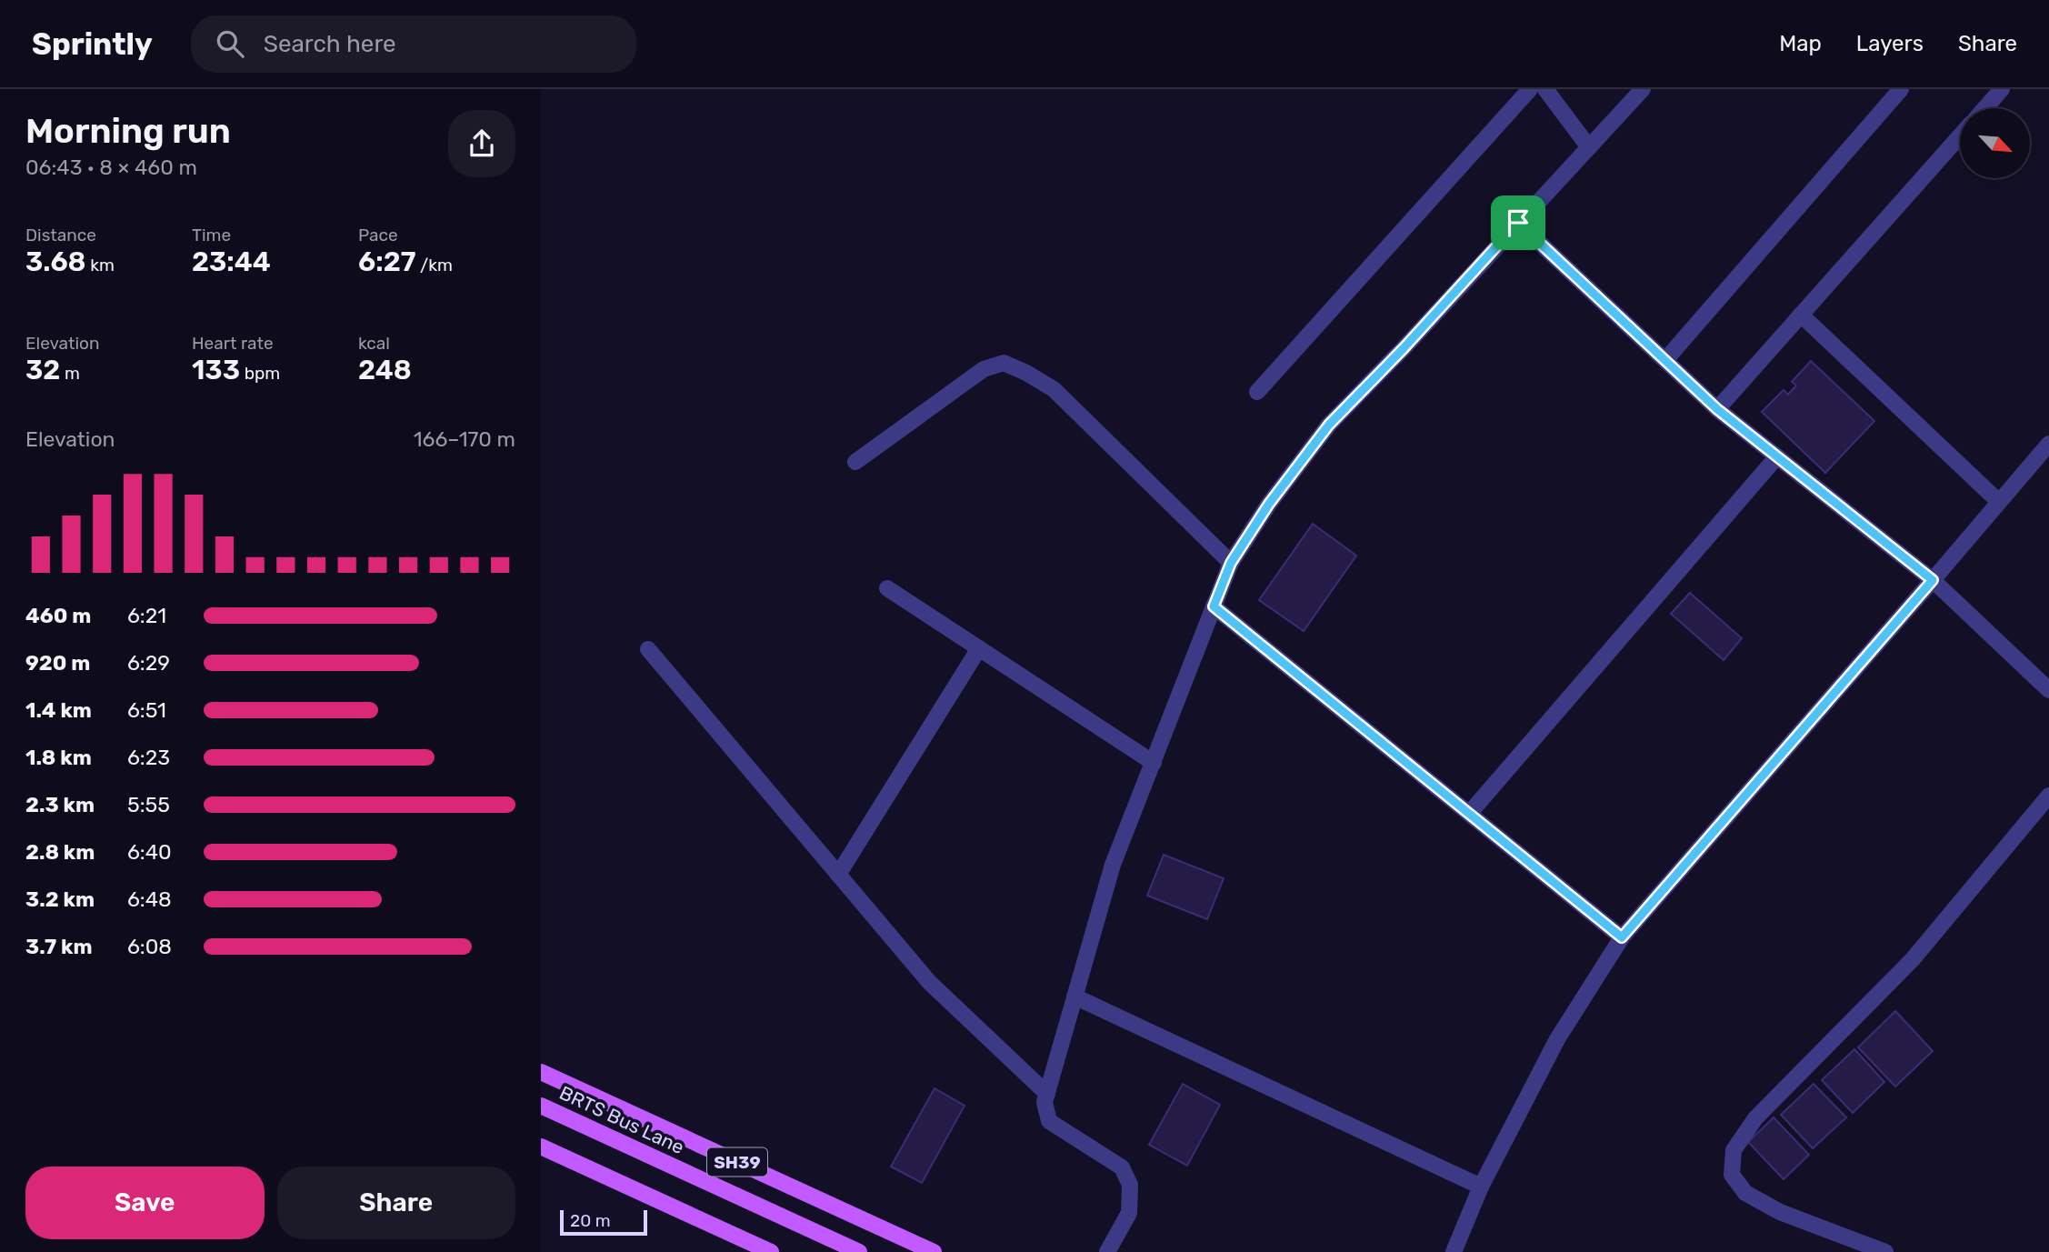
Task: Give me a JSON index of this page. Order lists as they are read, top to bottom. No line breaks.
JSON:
{"streets":{"main road":["BRTS Bus Lane","SH39"]},"scale_bar":"20 m","north":"bottom right","page":{"header":"Sprintly","search":"Search here","nav":["Map","Layers","Share"],"heading":["Morning run","06:43 · 8 × 460 m"],"stats":[["Distance","3.68 km"],["Time","23:44"],["Pace","6:27 /km"],["Elevation","32 m"],["Heart rate","133 bpm"],["kcal","248"]],"chart":["Elevation","166–170 m"],"list":[{"name":"460 m","note":"6:21"},{"name":"920 m","note":"6:29"},{"name":"1.4 km","note":"6:51"},{"name":"1.8 km","note":"6:23"},{"name":"2.3 km","note":"5:55"},{"name":"2.8 km","note":"6:40"},{"name":"3.2 km","note":"6:48"},{"name":"3.7 km","note":"6:08"}],"buttons":["Save","Share"],"scale":"20 m"}}
